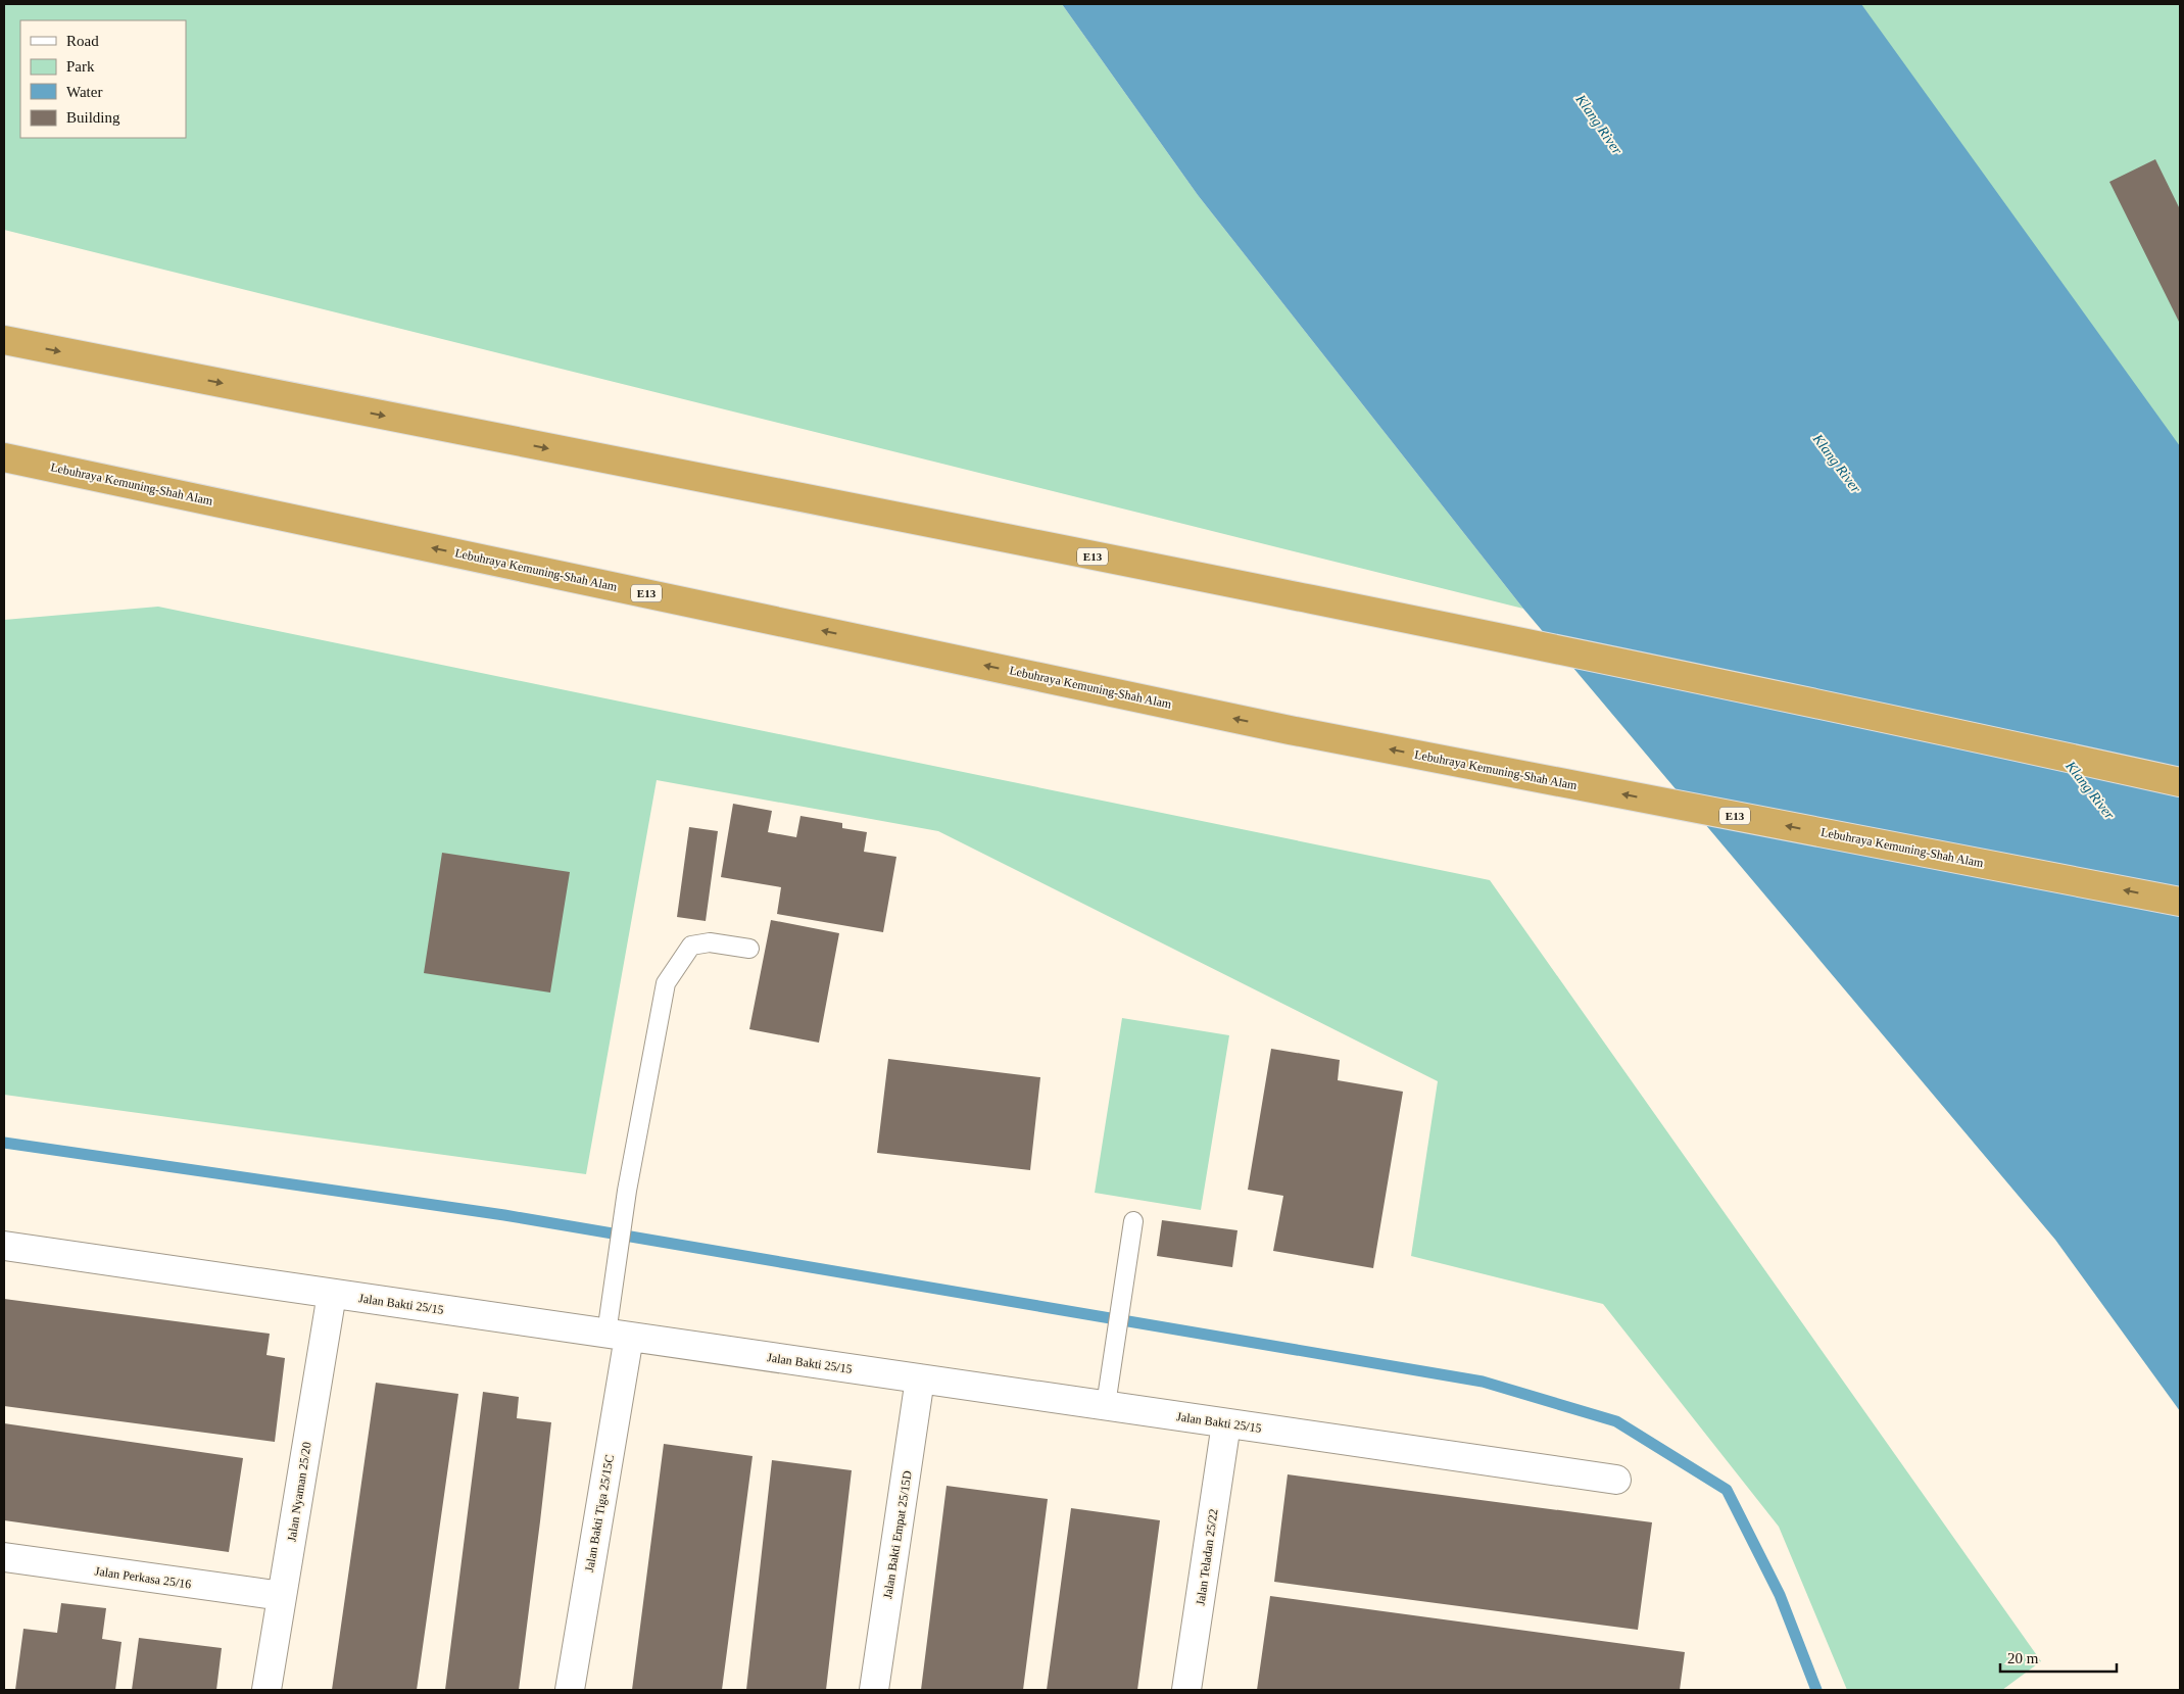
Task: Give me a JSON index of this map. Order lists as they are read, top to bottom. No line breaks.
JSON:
{"streets":{"highway":["Lebuhraya Kemuning-Shah Alam","E13"],"street":["Jalan Bakti 25/15","Jalan Nyaman 25/20","Jalan Bakti Tiga 25/15C","Jalan Bakti Empat 25/15D","Jalan Teladan 25/22","Jalan Perkasa 25/16"]},"crossings":[["Jalan Bakti 25/15","Jalan Nyaman 25/20"],["Jalan Bakti 25/15","Jalan Bakti Tiga 25/15C"],["Jalan Bakti 25/15","Jalan Bakti Empat 25/15D"],["Jalan Bakti 25/15","Jalan Teladan 25/22"],["Jalan Nyaman 25/20","Jalan Perkasa 25/16"]],"water":["Klang River"],"legend":["Road","Park","Water","Building"],"scale_bar":"20 m"}
